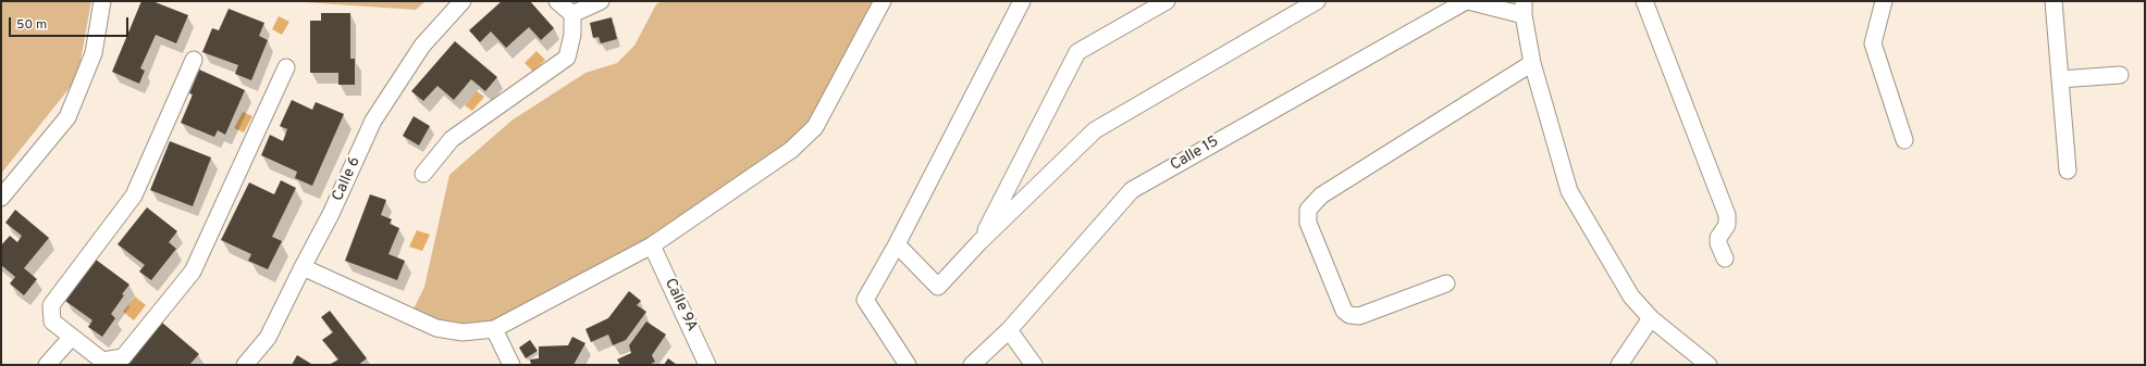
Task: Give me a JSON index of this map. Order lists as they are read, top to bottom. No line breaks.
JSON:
{"streets":{"street":["Calle 15","Calle 6","Calle 9A"]},"scale_bar":"50 m"}
